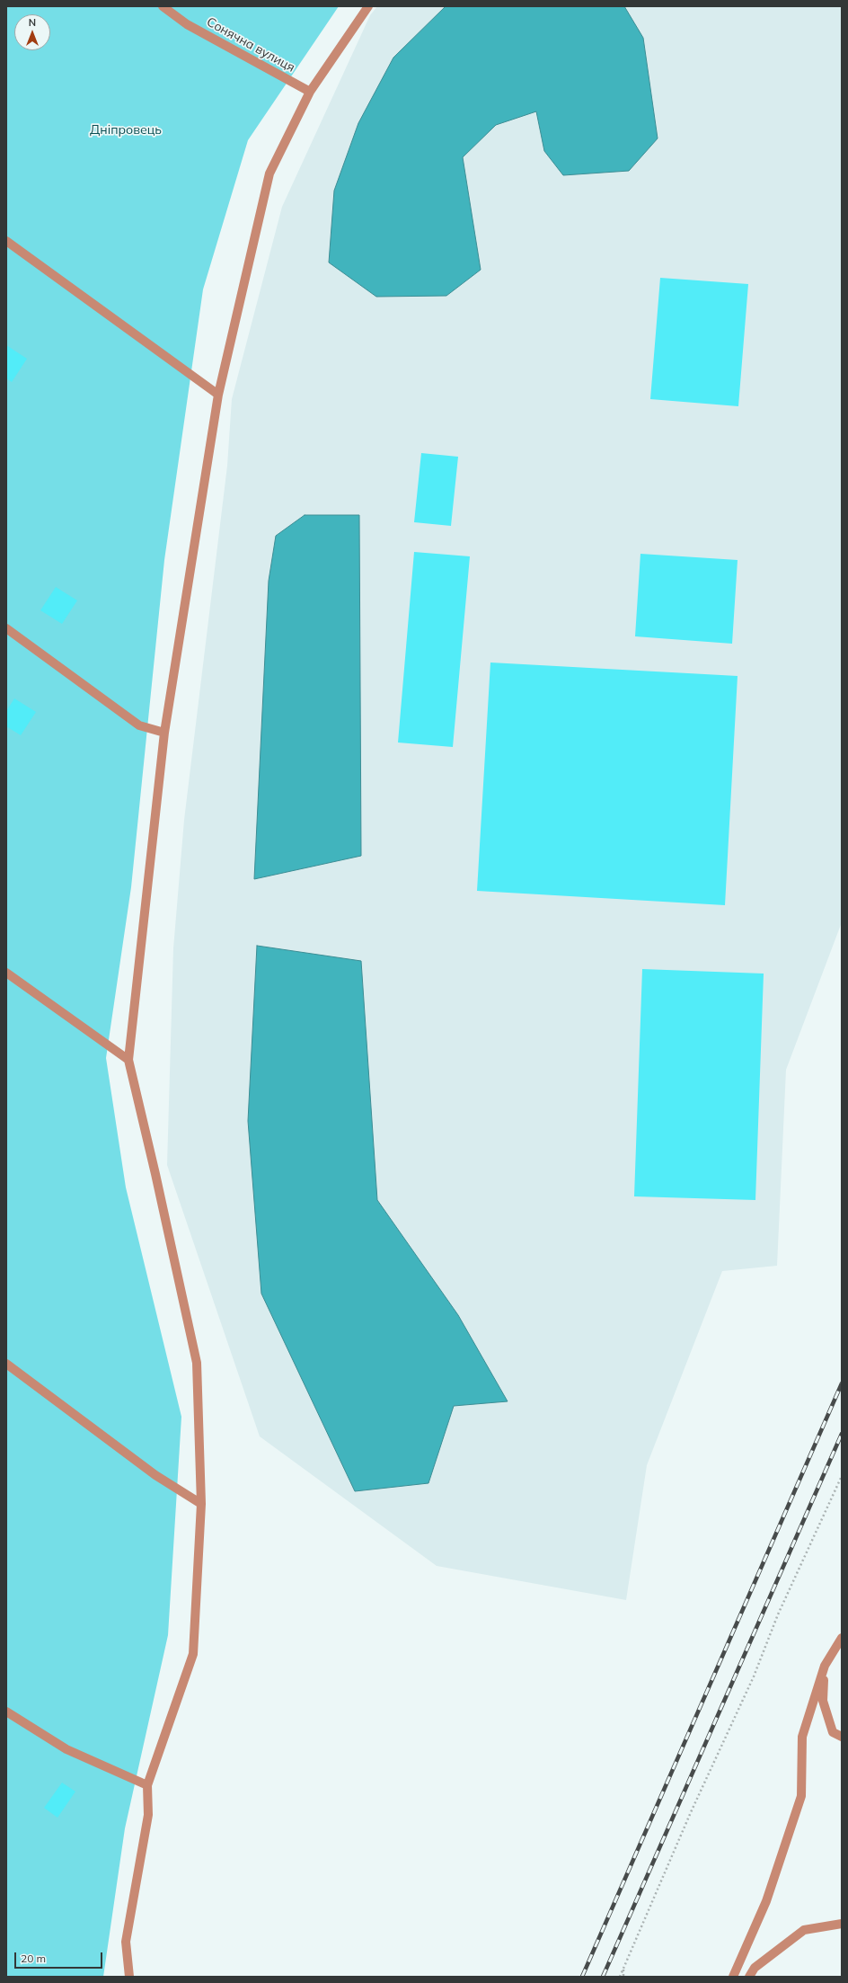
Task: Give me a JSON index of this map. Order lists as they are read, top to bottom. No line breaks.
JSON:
{"streets":{"street":["Сонячна вулиця"]},"parks":["Дніпровець"],"scale_bar":"20 m","north":"top"}
